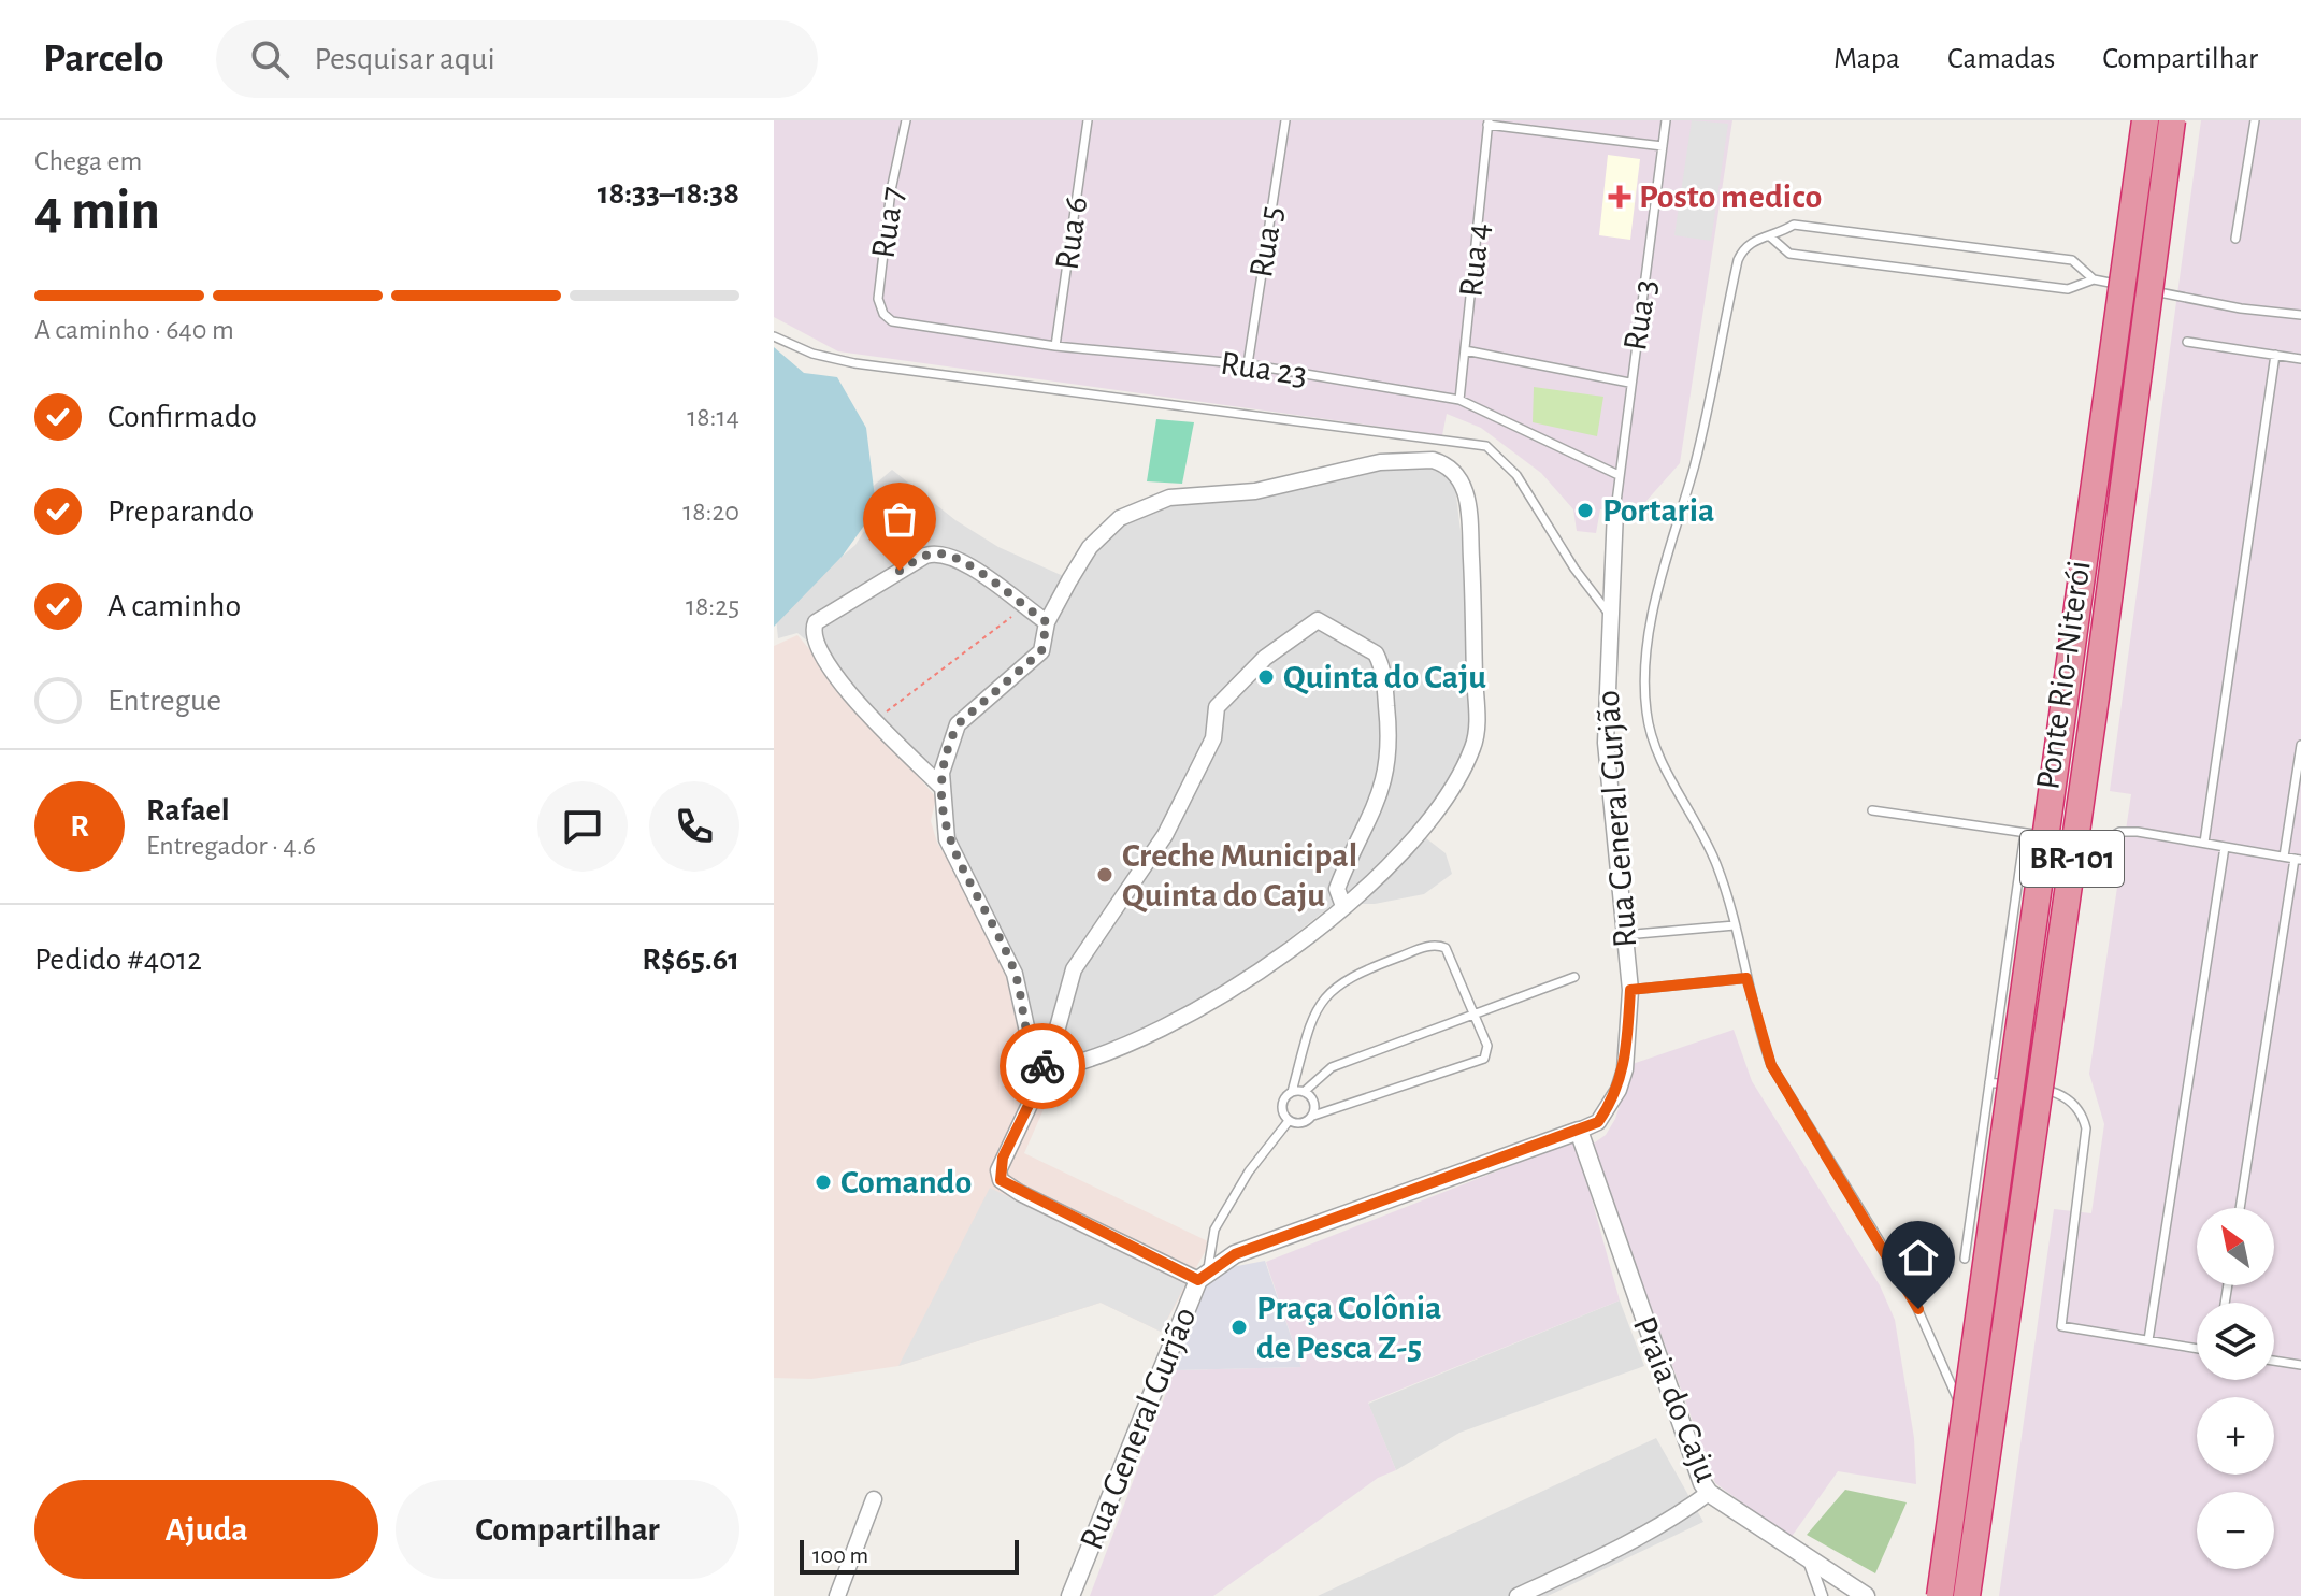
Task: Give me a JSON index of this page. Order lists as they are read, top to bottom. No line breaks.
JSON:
{"streets":{"highway":["Ponte Rio-Niterói","BR-101"],"street":["Rua General Gurjão","Praia do Caju"],"lane":["Rua 7","Rua 6","Rua 5","Rua 4","Rua 3","Rua 23"]},"crossings":[["Rua 7","Rua 23"],["Rua 6","Rua 23"],["Rua 5","Rua 23"],["Rua 4","Rua 23"],["Rua 3","Rua 23"],["Rua 3","Rua General Gurjão"],["Rua General Gurjão","Praia do Caju"]],"places":{"health":["Posto medico"],"other":["Portaria","Quinta do Caju","Creche Municipal Quinta do Caju","Comando","Praça Colônia de Pesca Z-5"]},"scale_bar":"100 m","north":"top left","page":{"header":"Parcelo","search":"Pesquisar aqui","nav":["Mapa","Camadas","Compartilhar"],"heading":["4 min","Chega em","18:33–18:38"],"panel":["Rafael","Entregador · 4.6","Pedido #4012","R$65.61"],"bar":"A caminho · 640 m","list":[["Confirmado","18:14"],["Preparando","18:20"],["A caminho","18:25"],"Entregue"],"round":"R","map_buttons":["+","−"],"buttons":["Ajuda","Compartilhar"],"scale":"100 m"}}
